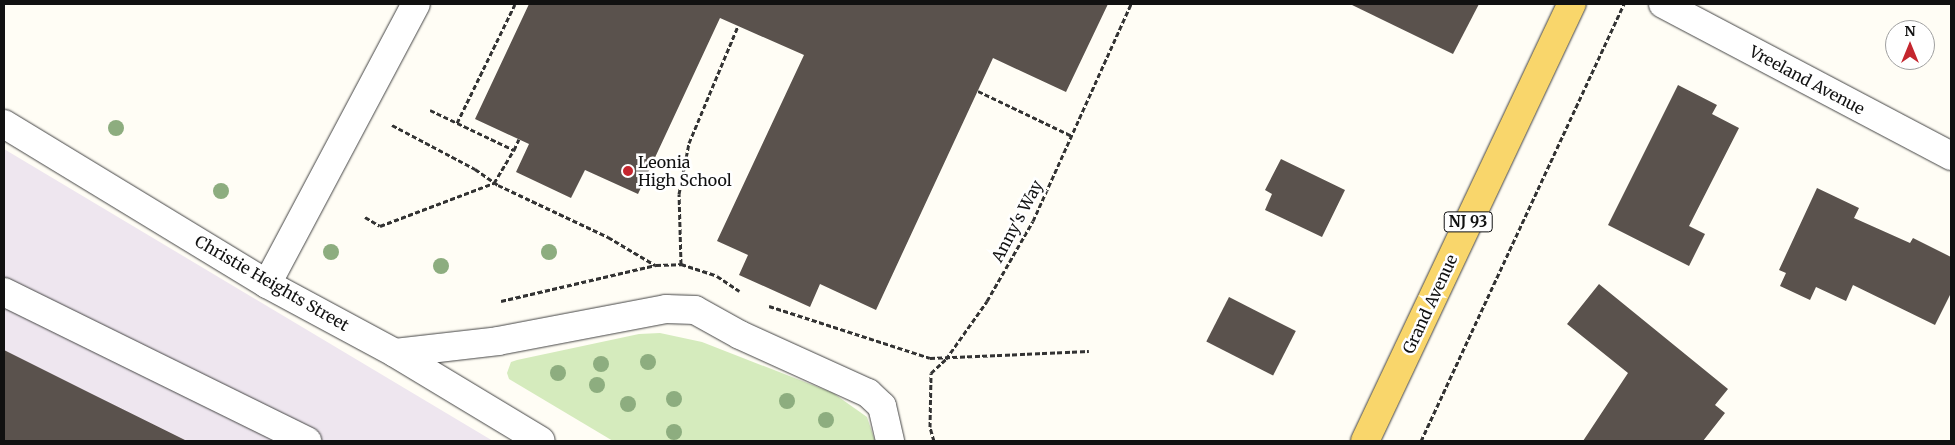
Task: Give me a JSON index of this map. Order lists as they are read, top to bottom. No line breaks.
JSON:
{"streets":{"main road":["NJ 93","Grand Avenue"],"street":["Vreeland Avenue","Christie Heights Street"],"path":["Anny's Way"]},"places":["Leonia High School"],"north":"top"}
